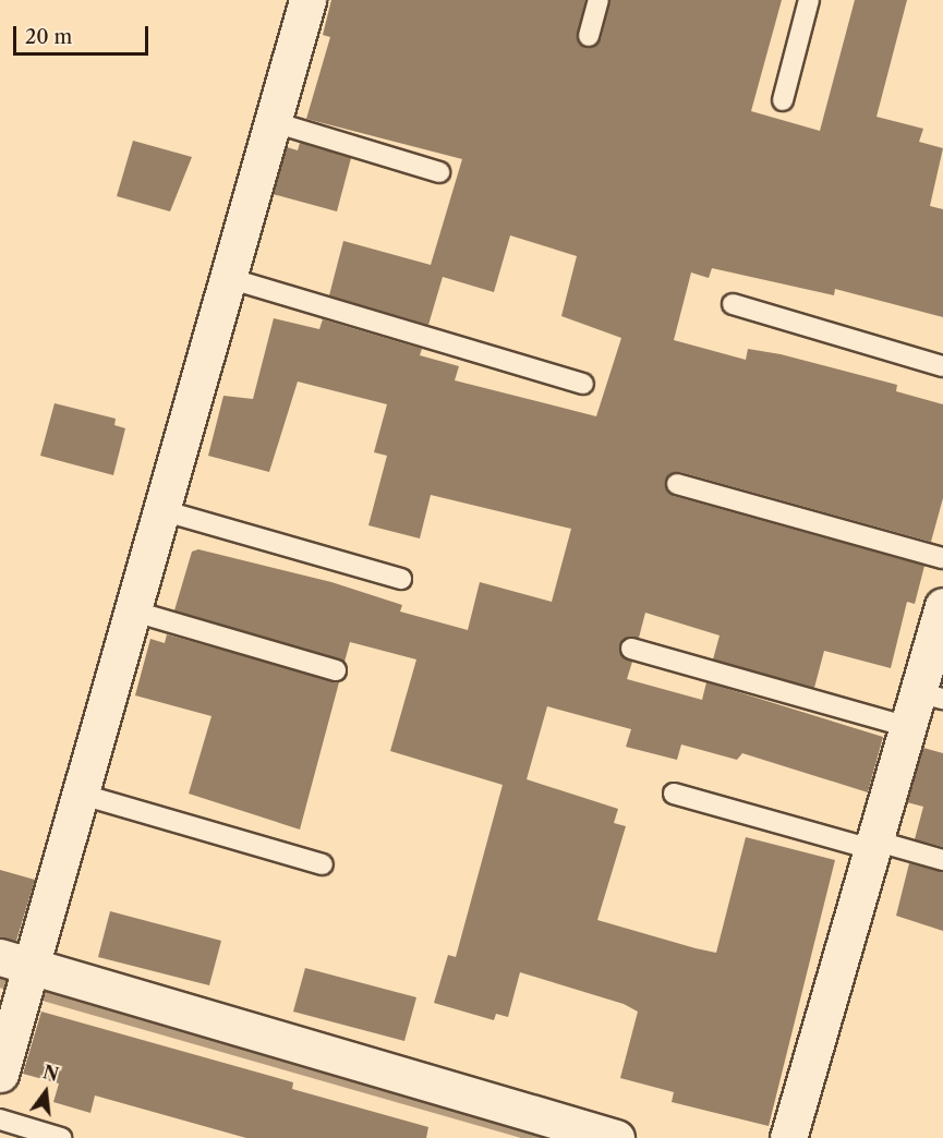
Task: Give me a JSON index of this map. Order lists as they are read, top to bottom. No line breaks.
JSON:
{"scale_bar":"20 m","north":"top"}
